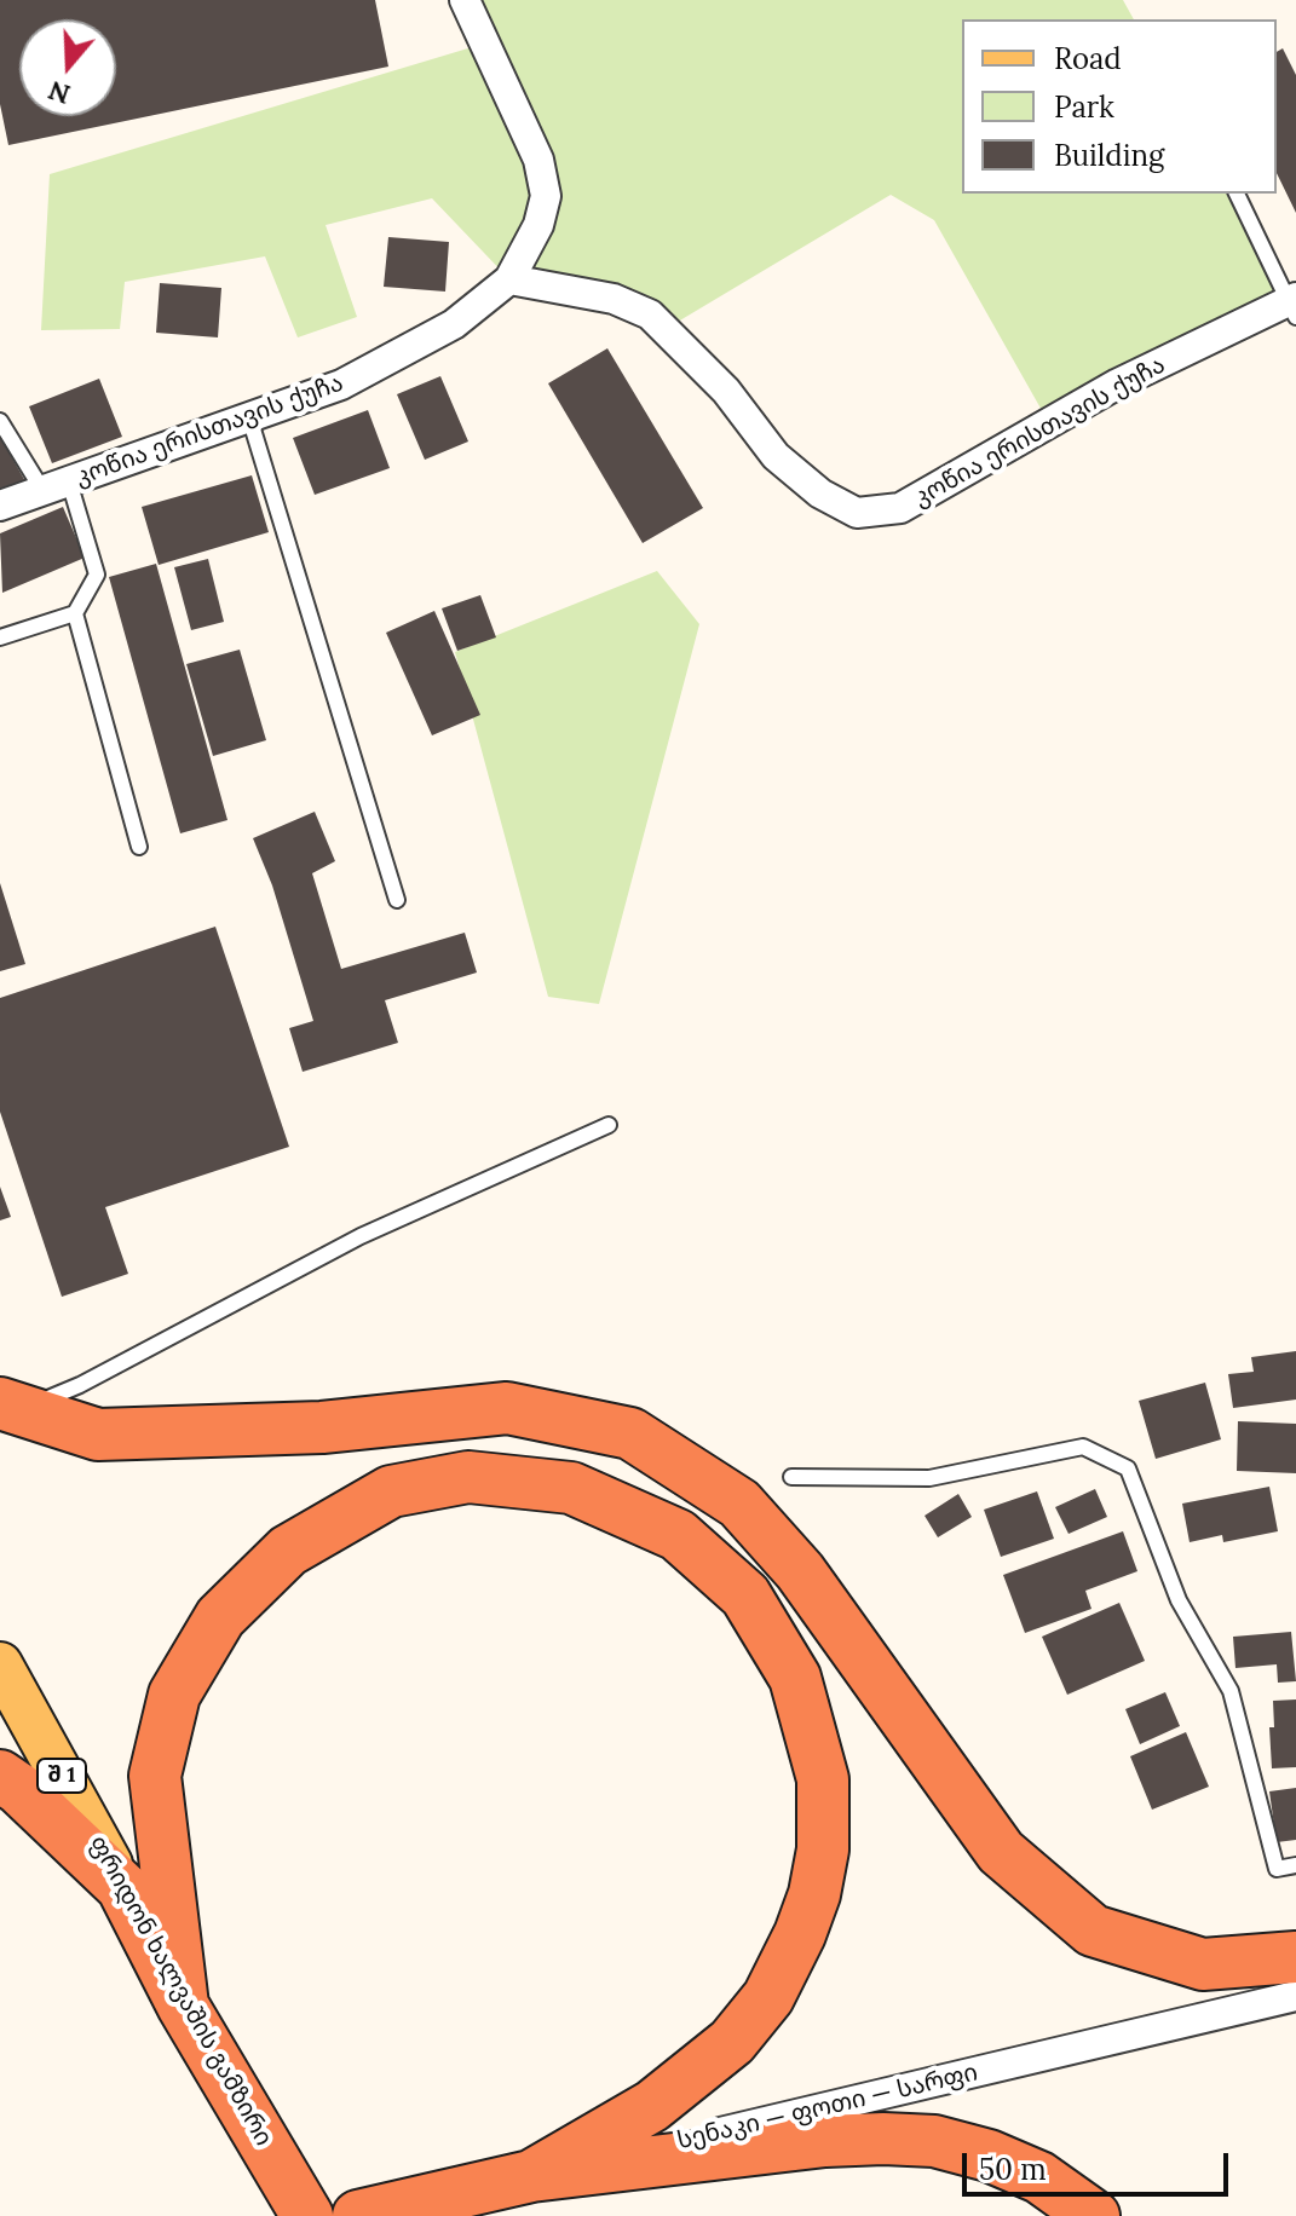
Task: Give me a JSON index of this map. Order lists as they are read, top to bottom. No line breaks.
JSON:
{"streets":{"highway":["შ 1","ფრიდონ ხალვაშის გამზირი","სენაკი — ფოთი — სარფი"],"street":["კოწია ერისთავის ქუჩა"]},"legend":["Road","Park","Building"],"scale_bar":"50 m","north":"bottom"}
